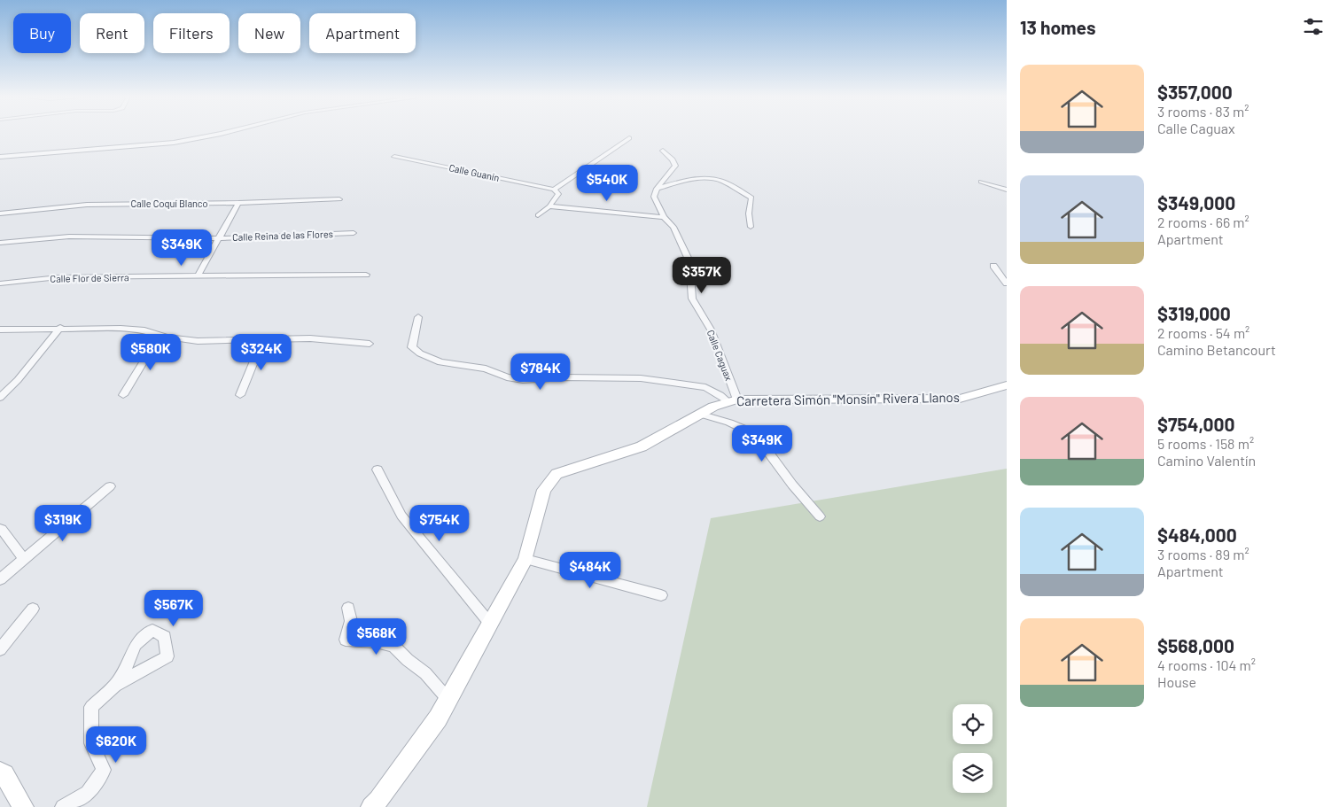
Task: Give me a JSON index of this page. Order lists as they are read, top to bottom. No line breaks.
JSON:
{"streets":{"street":["Calle Guanín","Calle Coquí Blanco","Calle Reina de las Flores","Calle Flor de Sierra","Calle Caguax","Carretera Simón \"Monsín\" Rivera Llanos"]},"crossings":[["Calle Caguax","Carretera Simón \"Monsín\" Rivera Llanos"]],"page":{"heading":"13 homes","chip":["Buy","Rent","Filters","New","Apartment"],"list":[{"name":"$357,000","note":"3 rooms · 83 m² · Calle Caguax"},{"name":"$349,000","note":"2 rooms · 66 m² · Apartment"},{"name":"$319,000","note":"2 rooms · 54 m² · Camino Betancourt"},{"name":"$754,000","note":"5 rooms · 158 m² · Camino Valentín"},{"name":"$484,000","note":"3 rooms · 89 m² · Apartment"},{"name":"$568,000","note":"4 rooms · 104 m² · House"}],"price":["$540K","$349K","$357K","$580K","$324K","$784K","$349K","$319K","$754K","$484K","$567K","$568K","$620K"]}}
